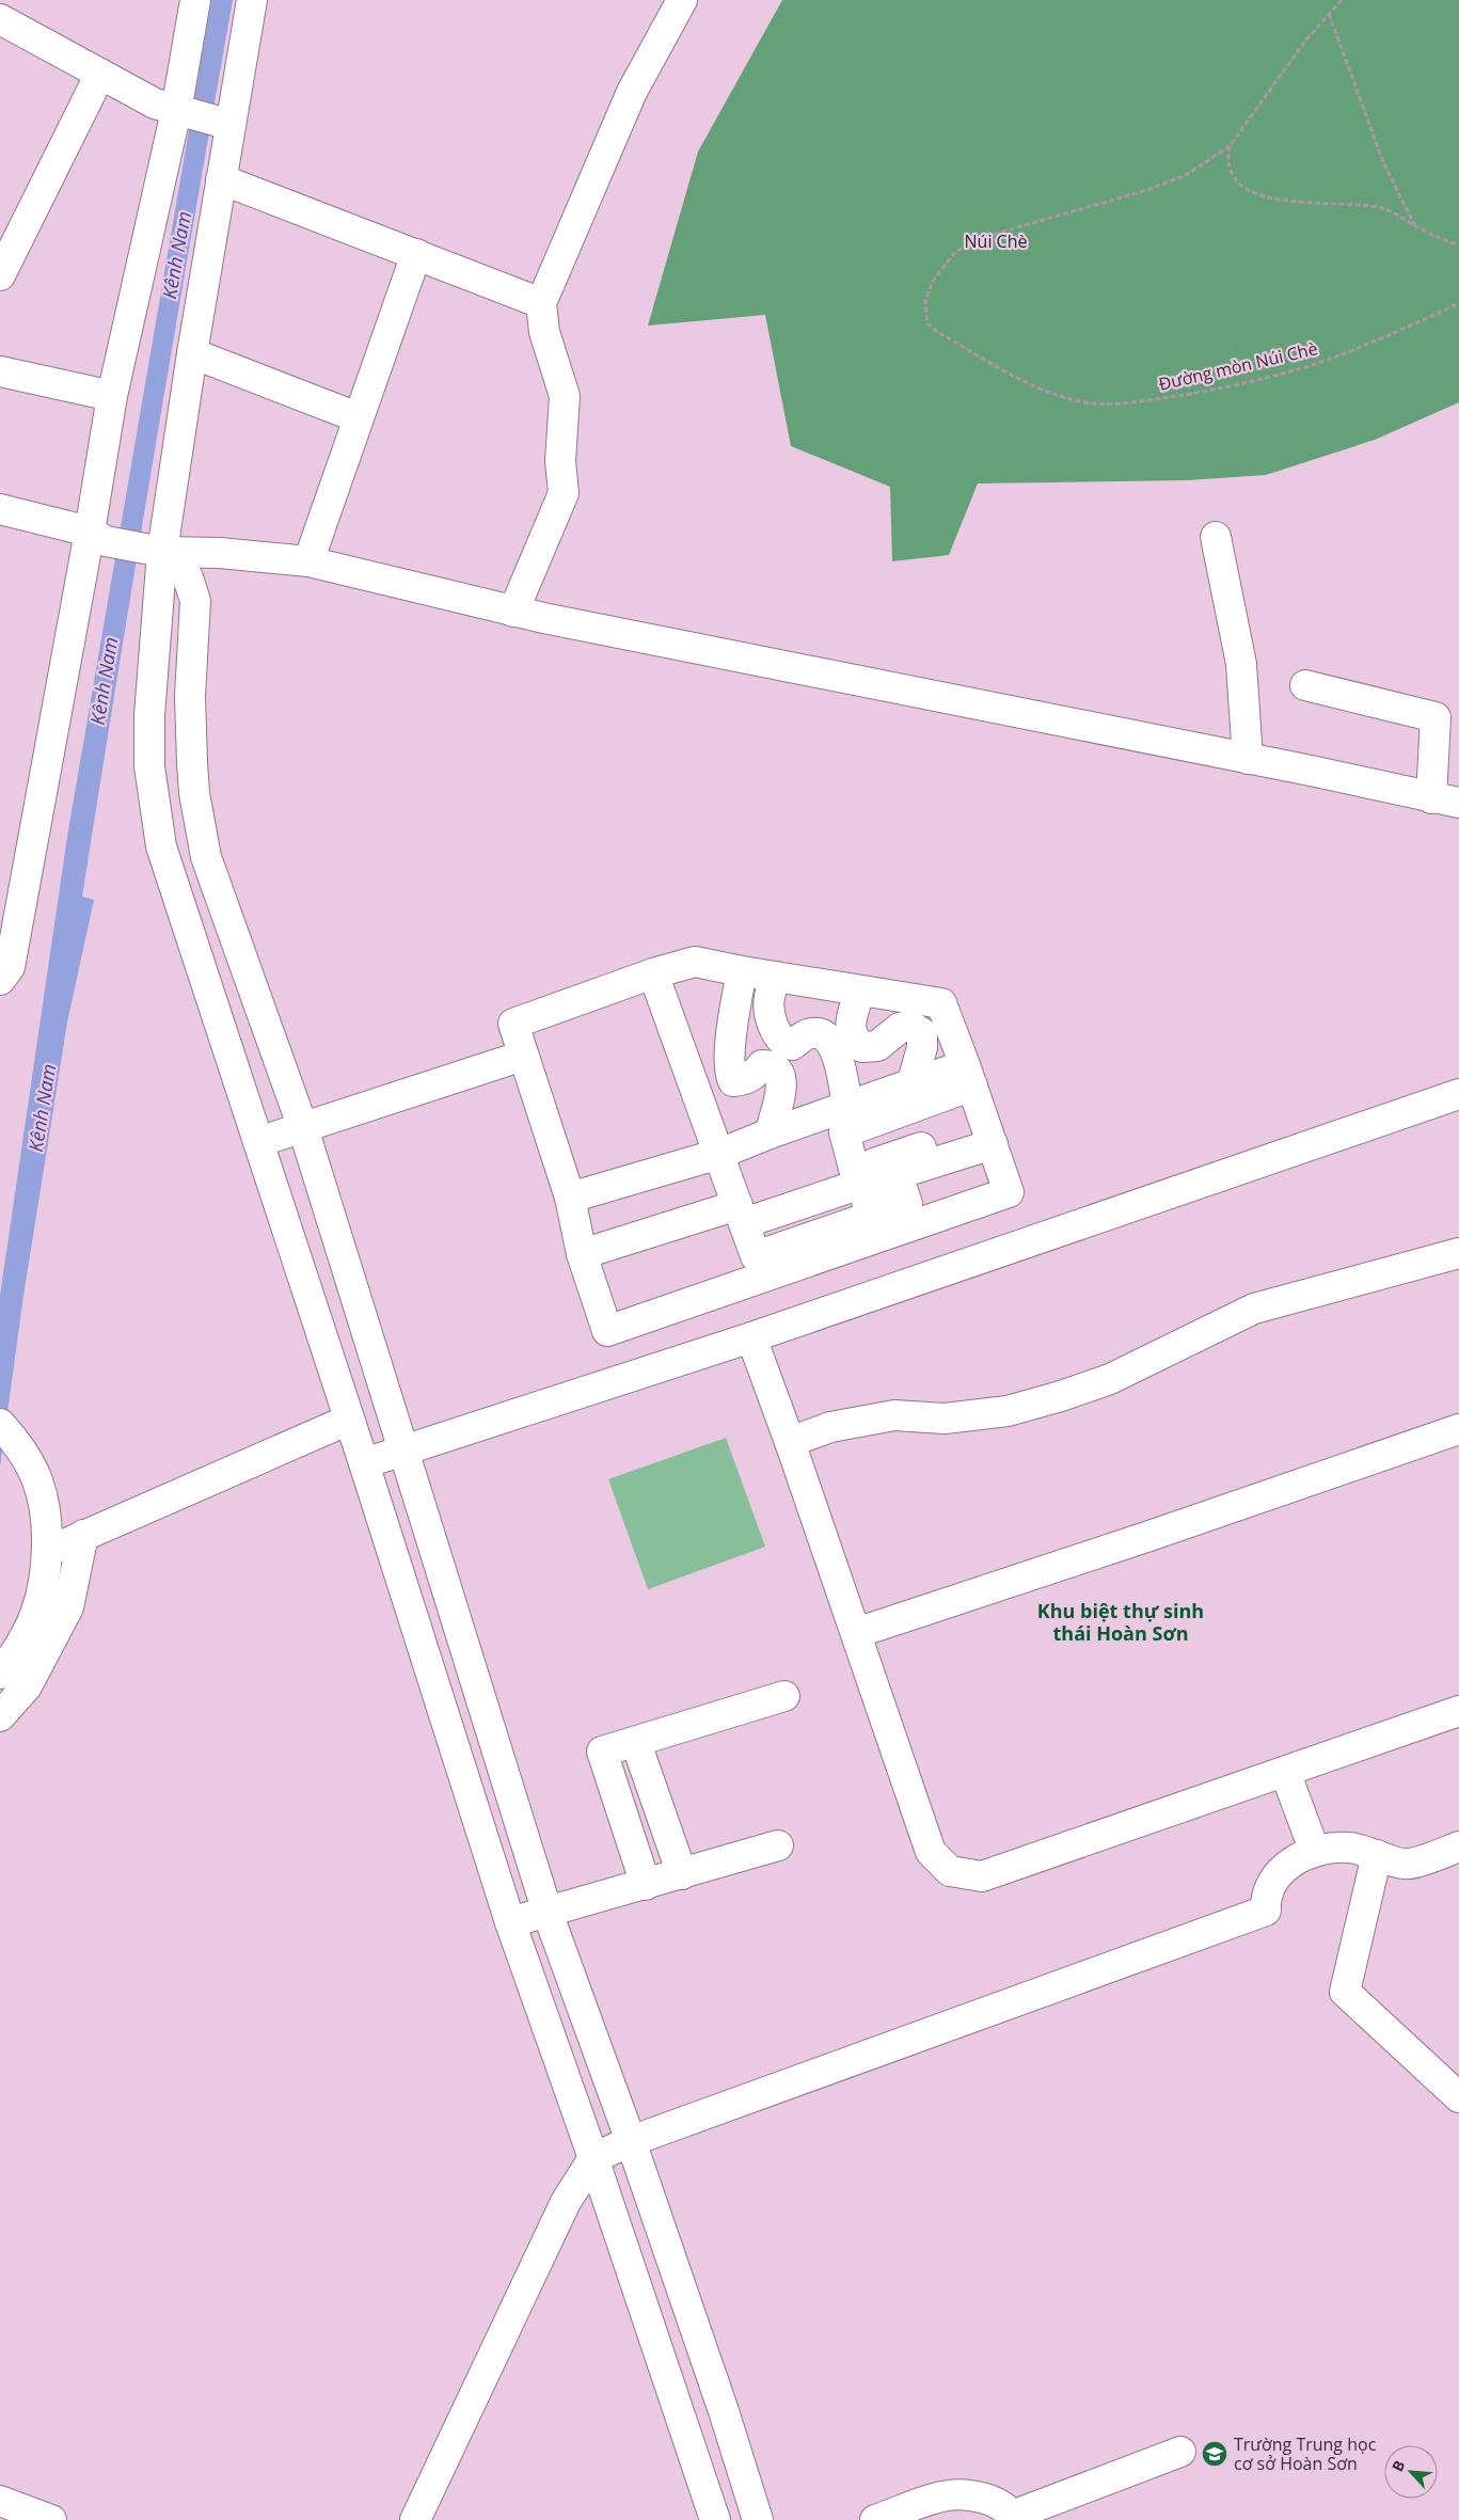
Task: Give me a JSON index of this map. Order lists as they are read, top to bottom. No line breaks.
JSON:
{"streets":{"path":["Đường mòn Núi Chè"]},"districts":["Khu biệt thự sinh thái Hoàn Sơn"],"water":["Kênh Nam"],"parks":["Núi Chè"],"places":{"school or university":["Trường Trung học cơ sở Hoàn Sơn"]},"north":"top left"}
